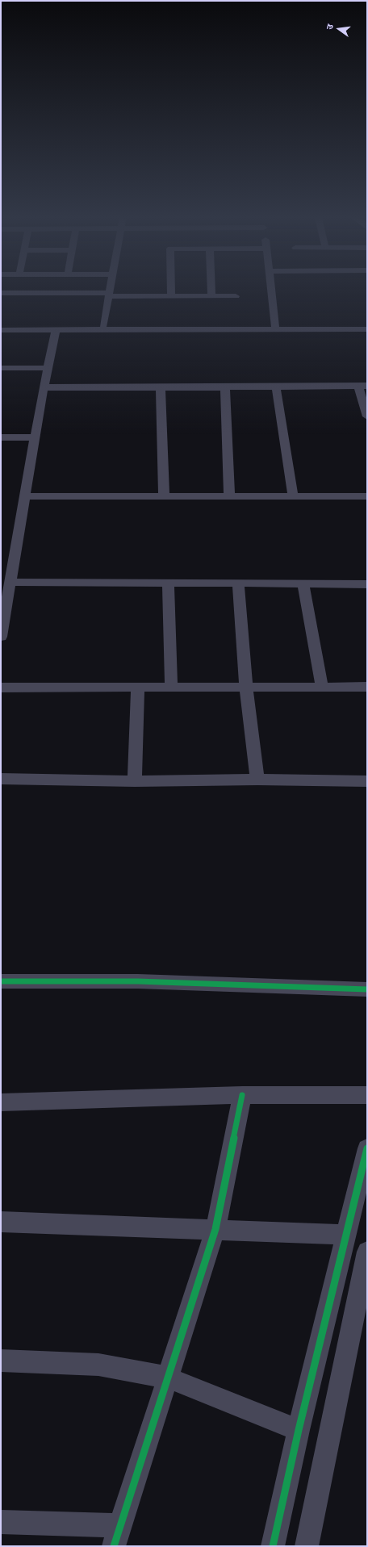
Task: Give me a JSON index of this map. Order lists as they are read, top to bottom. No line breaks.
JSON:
{"north":"left"}
